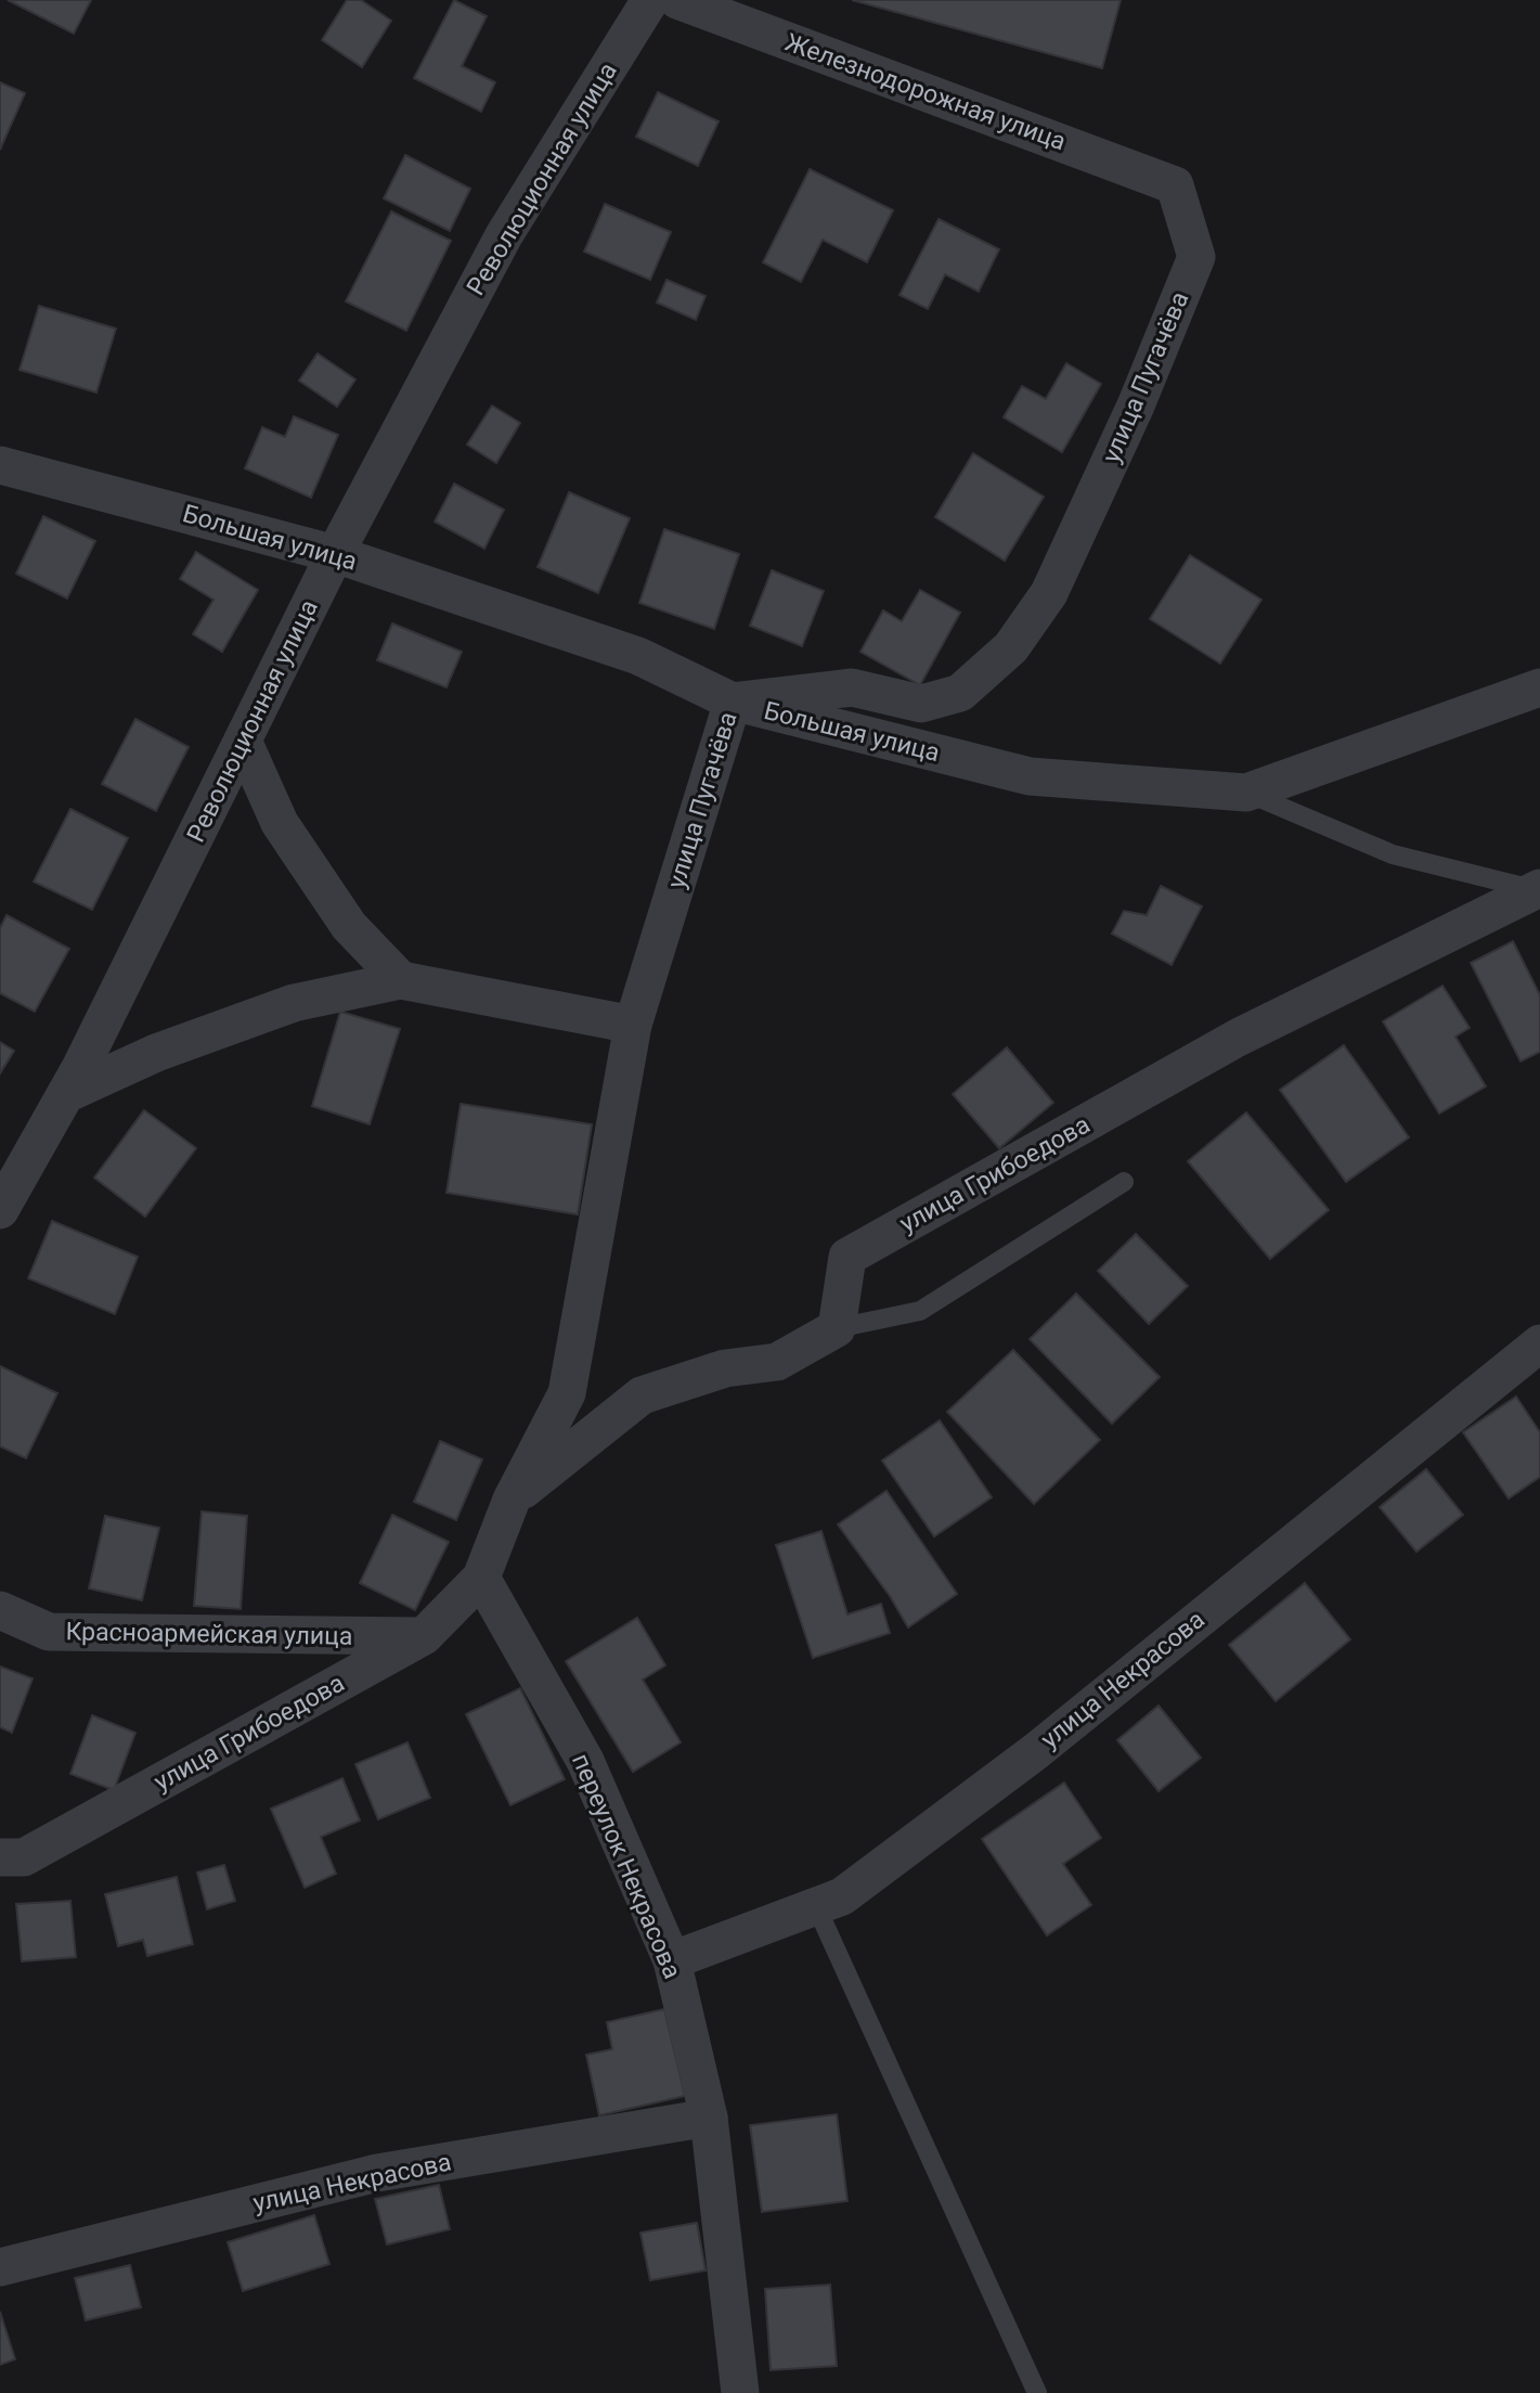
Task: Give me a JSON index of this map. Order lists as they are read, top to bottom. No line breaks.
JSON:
{"streets":{"street":["Железнодорожная улица","Революционная улица","улица Пугачёва","Большая улица","улица Грибоедова","Красноармейская улица","улица Некрасова","переулок Некрасова"]},"crossings":[["Железнодорожная улица","улица Пугачёва"],["Революционная улица","Большая улица"],["улица Пугачёва","Большая улица"],["улица Грибоедова","Красноармейская улица"],["улица Грибоедова","переулок Некрасова"],["улица Некрасова","переулок Некрасова"]]}
